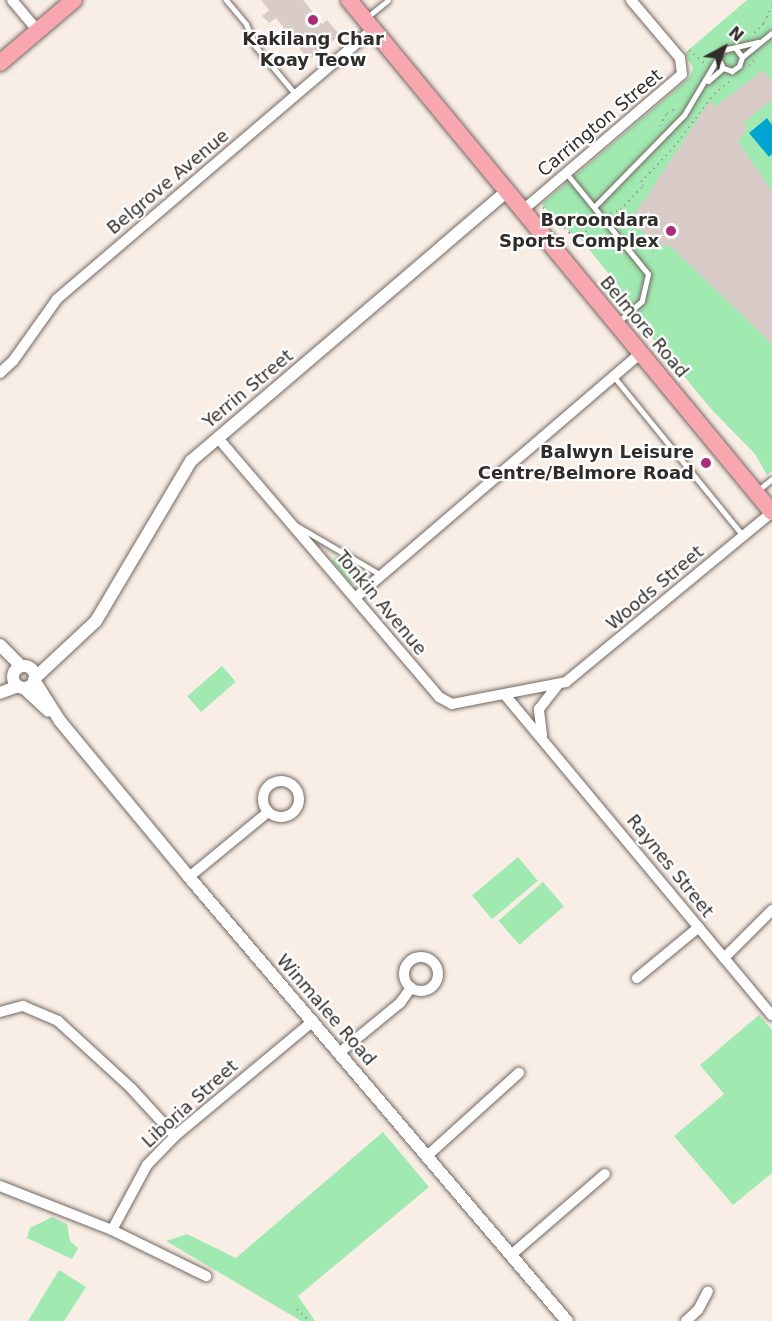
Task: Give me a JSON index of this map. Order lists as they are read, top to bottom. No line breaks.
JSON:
{"streets":{"main road":["Belmore Road"],"street":["Carrington Street","Belgrove Avenue","Yerrin Street","Woods Street","Tonkin Avenue","Raynes Street","Winmalee Road","Liboria Street"]},"crossings":[["Carrington Street","Belmore Road"],["Belgrove Avenue","Belmore Road"],["Belmore Road","Yerrin Street"],["Belmore Road","Woods Street"],["Yerrin Street","Tonkin Avenue"],["Yerrin Street","Winmalee Road"],["Woods Street","Tonkin Avenue"],["Tonkin Avenue","Raynes Street"],["Winmalee Road","Liboria Street"]],"places":["Kakilang Char Koay Teow","Boroondara Sports Complex","Balwyn Leisure Centre/Belmore Road"],"north":"top right"}
